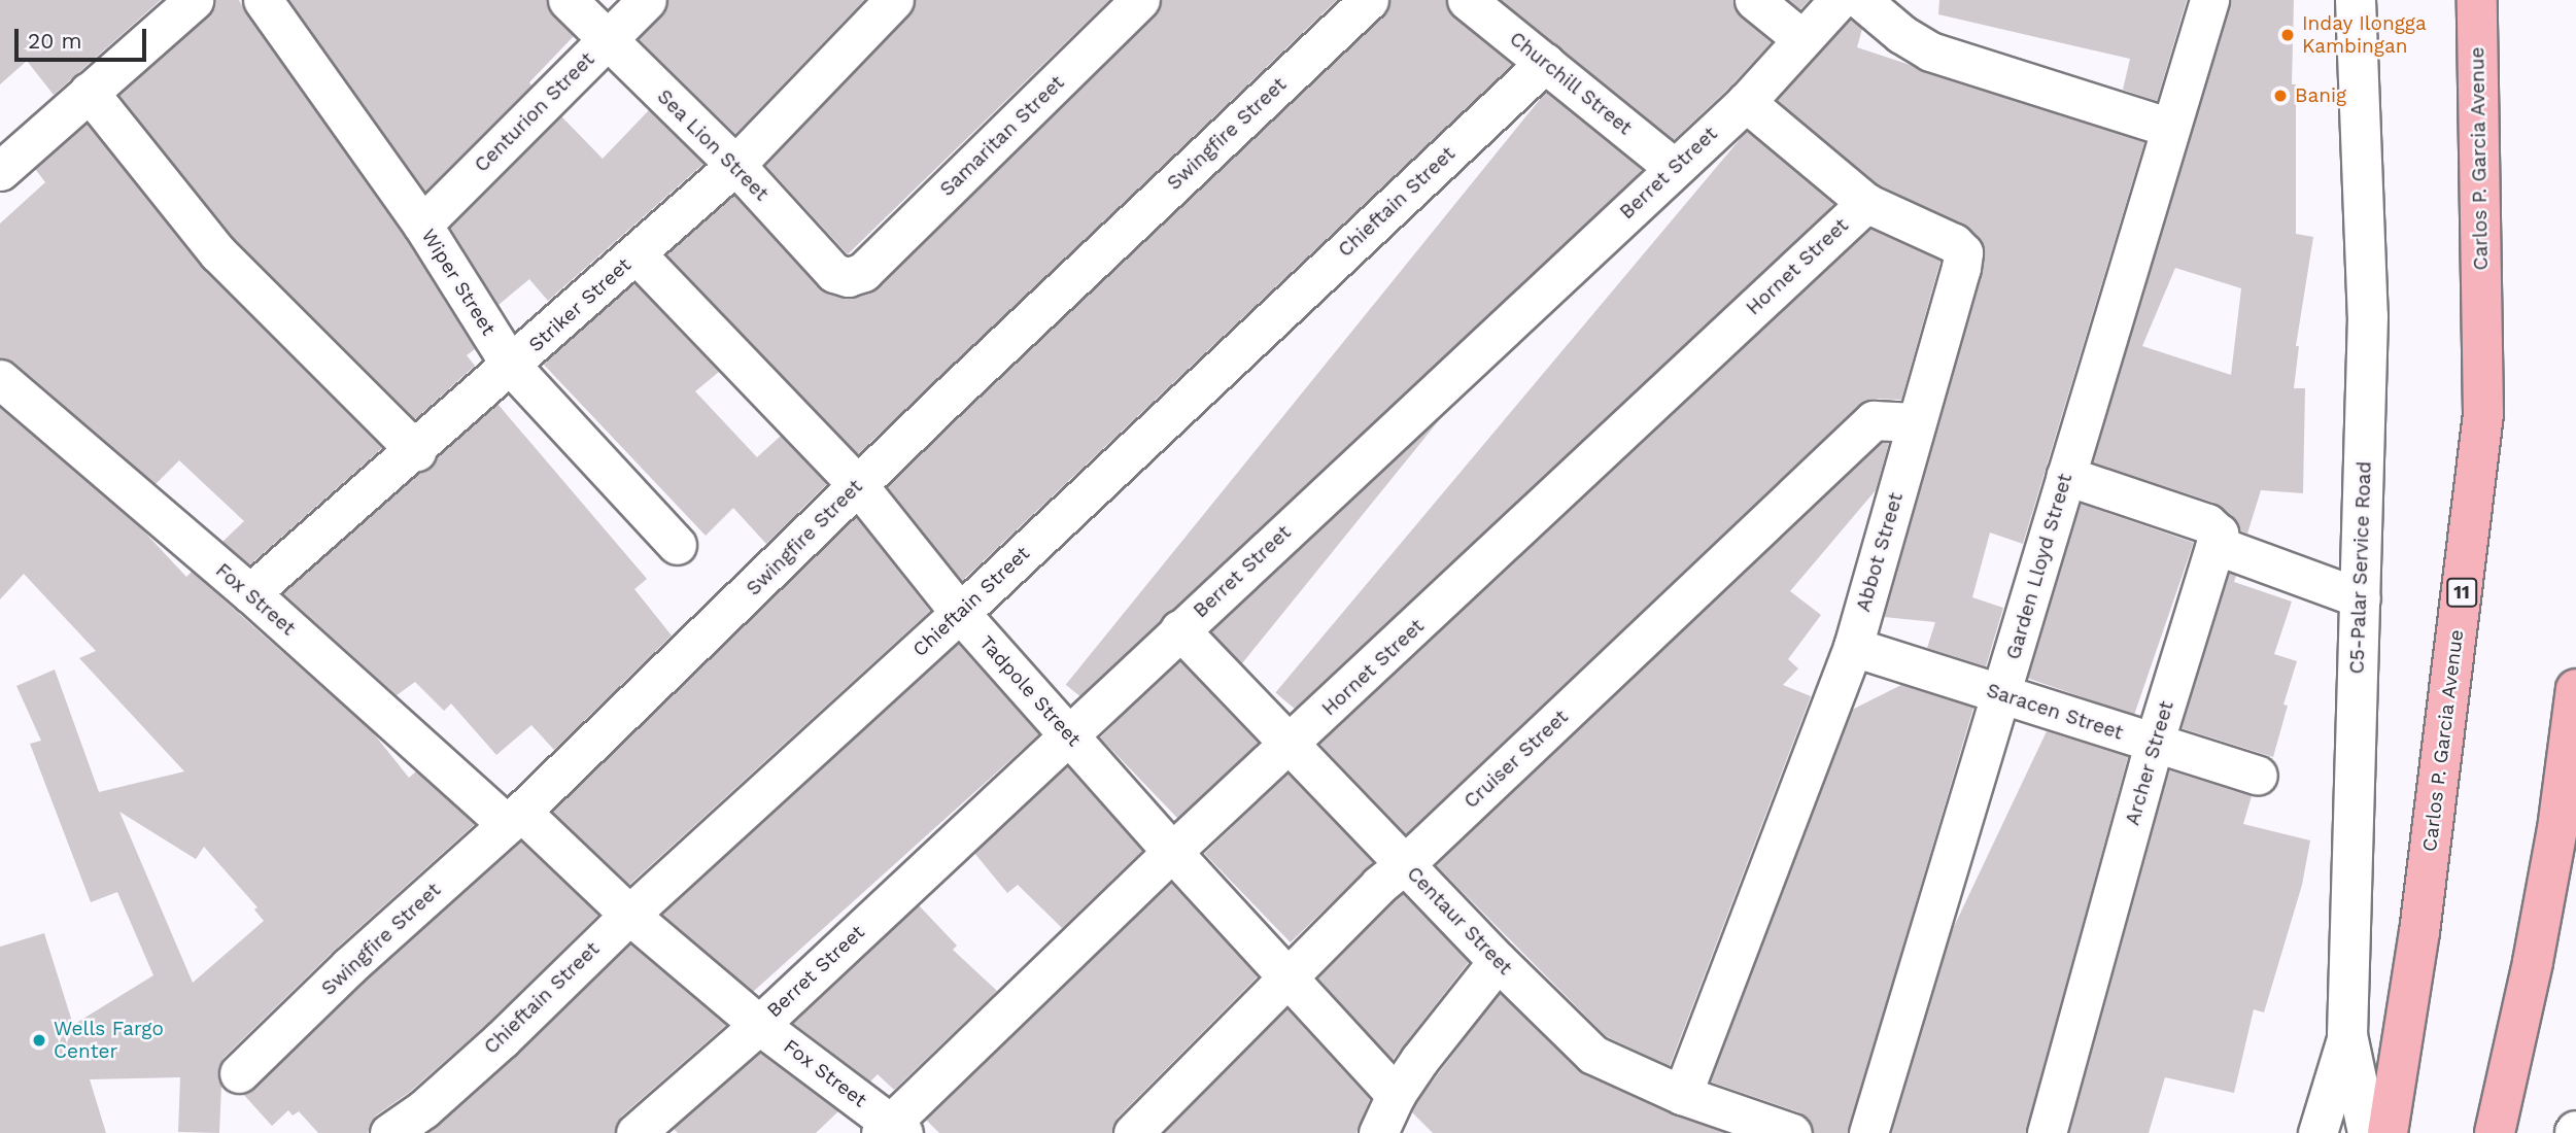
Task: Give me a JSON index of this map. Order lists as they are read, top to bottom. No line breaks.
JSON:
{"streets":{"main road":["Carlos P. Garcia Avenue","11"],"street":["Churchill Street","Centurion Street","Swingfire Street","Samaritan Street","Sea Lion Street","Berret Street","Chieftain Street","Hornet Street","Wiper Street","Striker Street","Abbot Street","Garden Lloyd Street","C5-Palar Service Road","Fox Street","Tadpole Street","Saracen Street","Cruiser Street","Archer Street","Centaur Street"]},"crossings":[["Churchill Street","Berret Street"],["Churchill Street","Chieftain Street"],["Centurion Street","Sea Lion Street"],["Centurion Street","Wiper Street"],["Swingfire Street","Fox Street"],["Swingfire Street","Tadpole Street"],["Samaritan Street","Sea Lion Street"],["Sea Lion Street","Striker Street"],["Berret Street","Abbot Street"],["Berret Street","Fox Street"],["Berret Street","Tadpole Street"],["Berret Street","Centaur Street"],["Chieftain Street","Fox Street"],["Chieftain Street","Tadpole Street"],["Hornet Street","Abbot Street"],["Hornet Street","Fox Street"],["Hornet Street","Tadpole Street"],["Hornet Street","Centaur Street"],["Wiper Street","Striker Street"],["Striker Street","Fox Street"],["Striker Street","Tadpole Street"],["Abbot Street","Saracen Street"],["Abbot Street","Cruiser Street"],["Abbot Street","Centaur Street"],["Garden Lloyd Street","Saracen Street"],["Tadpole Street","Cruiser Street"],["Saracen Street","Archer Street"],["Cruiser Street","Centaur Street"]],"places":["Inday Ilongga Kambingan","Banig","Wells Fargo Center"],"scale_bar":"20 m"}
